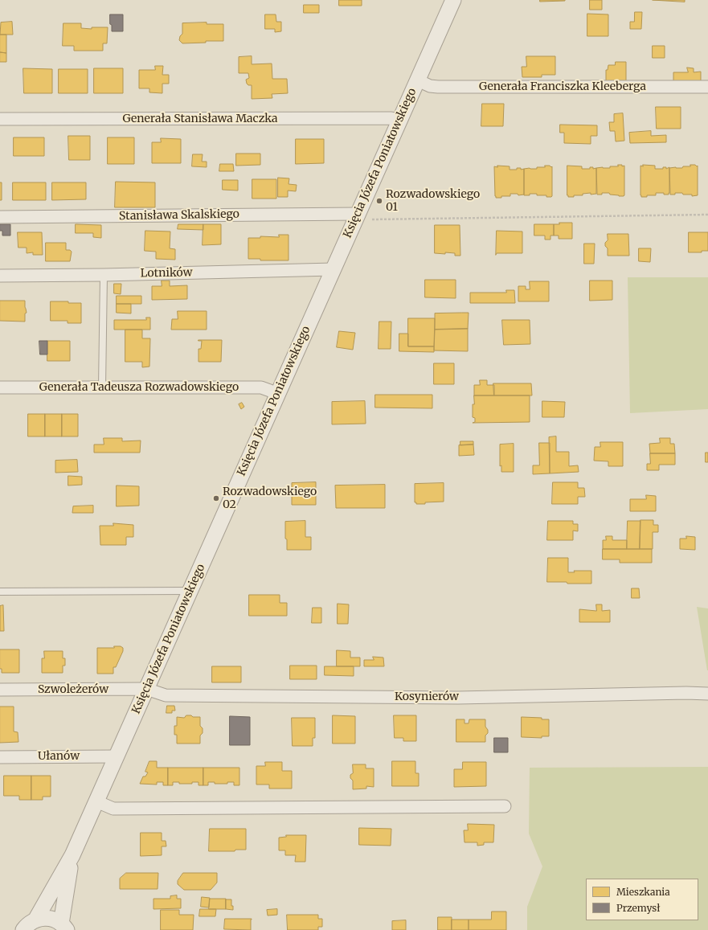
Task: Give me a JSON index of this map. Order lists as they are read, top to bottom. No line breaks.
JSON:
{"streets":{"street":["Generała Franciszka Kleeberga","Generała Stanisława Maczka","Księcia Józefa Poniatowskiego","Stanisława Skalskiego","Lotników","Generała Tadeusza Rozwadowskiego","Szwoleżerów","Kosynierów","Ułanów"]},"crossings":[["Generała Franciszka Kleeberga","Księcia Józefa Poniatowskiego"],["Generała Stanisława Maczka","Księcia Józefa Poniatowskiego"],["Księcia Józefa Poniatowskiego","Stanisława Skalskiego"],["Księcia Józefa Poniatowskiego","Lotników"],["Księcia Józefa Poniatowskiego","Generała Tadeusza Rozwadowskiego"],["Księcia Józefa Poniatowskiego","Szwoleżerów"],["Księcia Józefa Poniatowskiego","Kosynierów"],["Księcia Józefa Poniatowskiego","Ułanów"],["Szwoleżerów","Kosynierów"]],"places":["Rozwadowskiego 01","Rozwadowskiego 02"],"legend":["Mieszkania","Przemysł"]}
